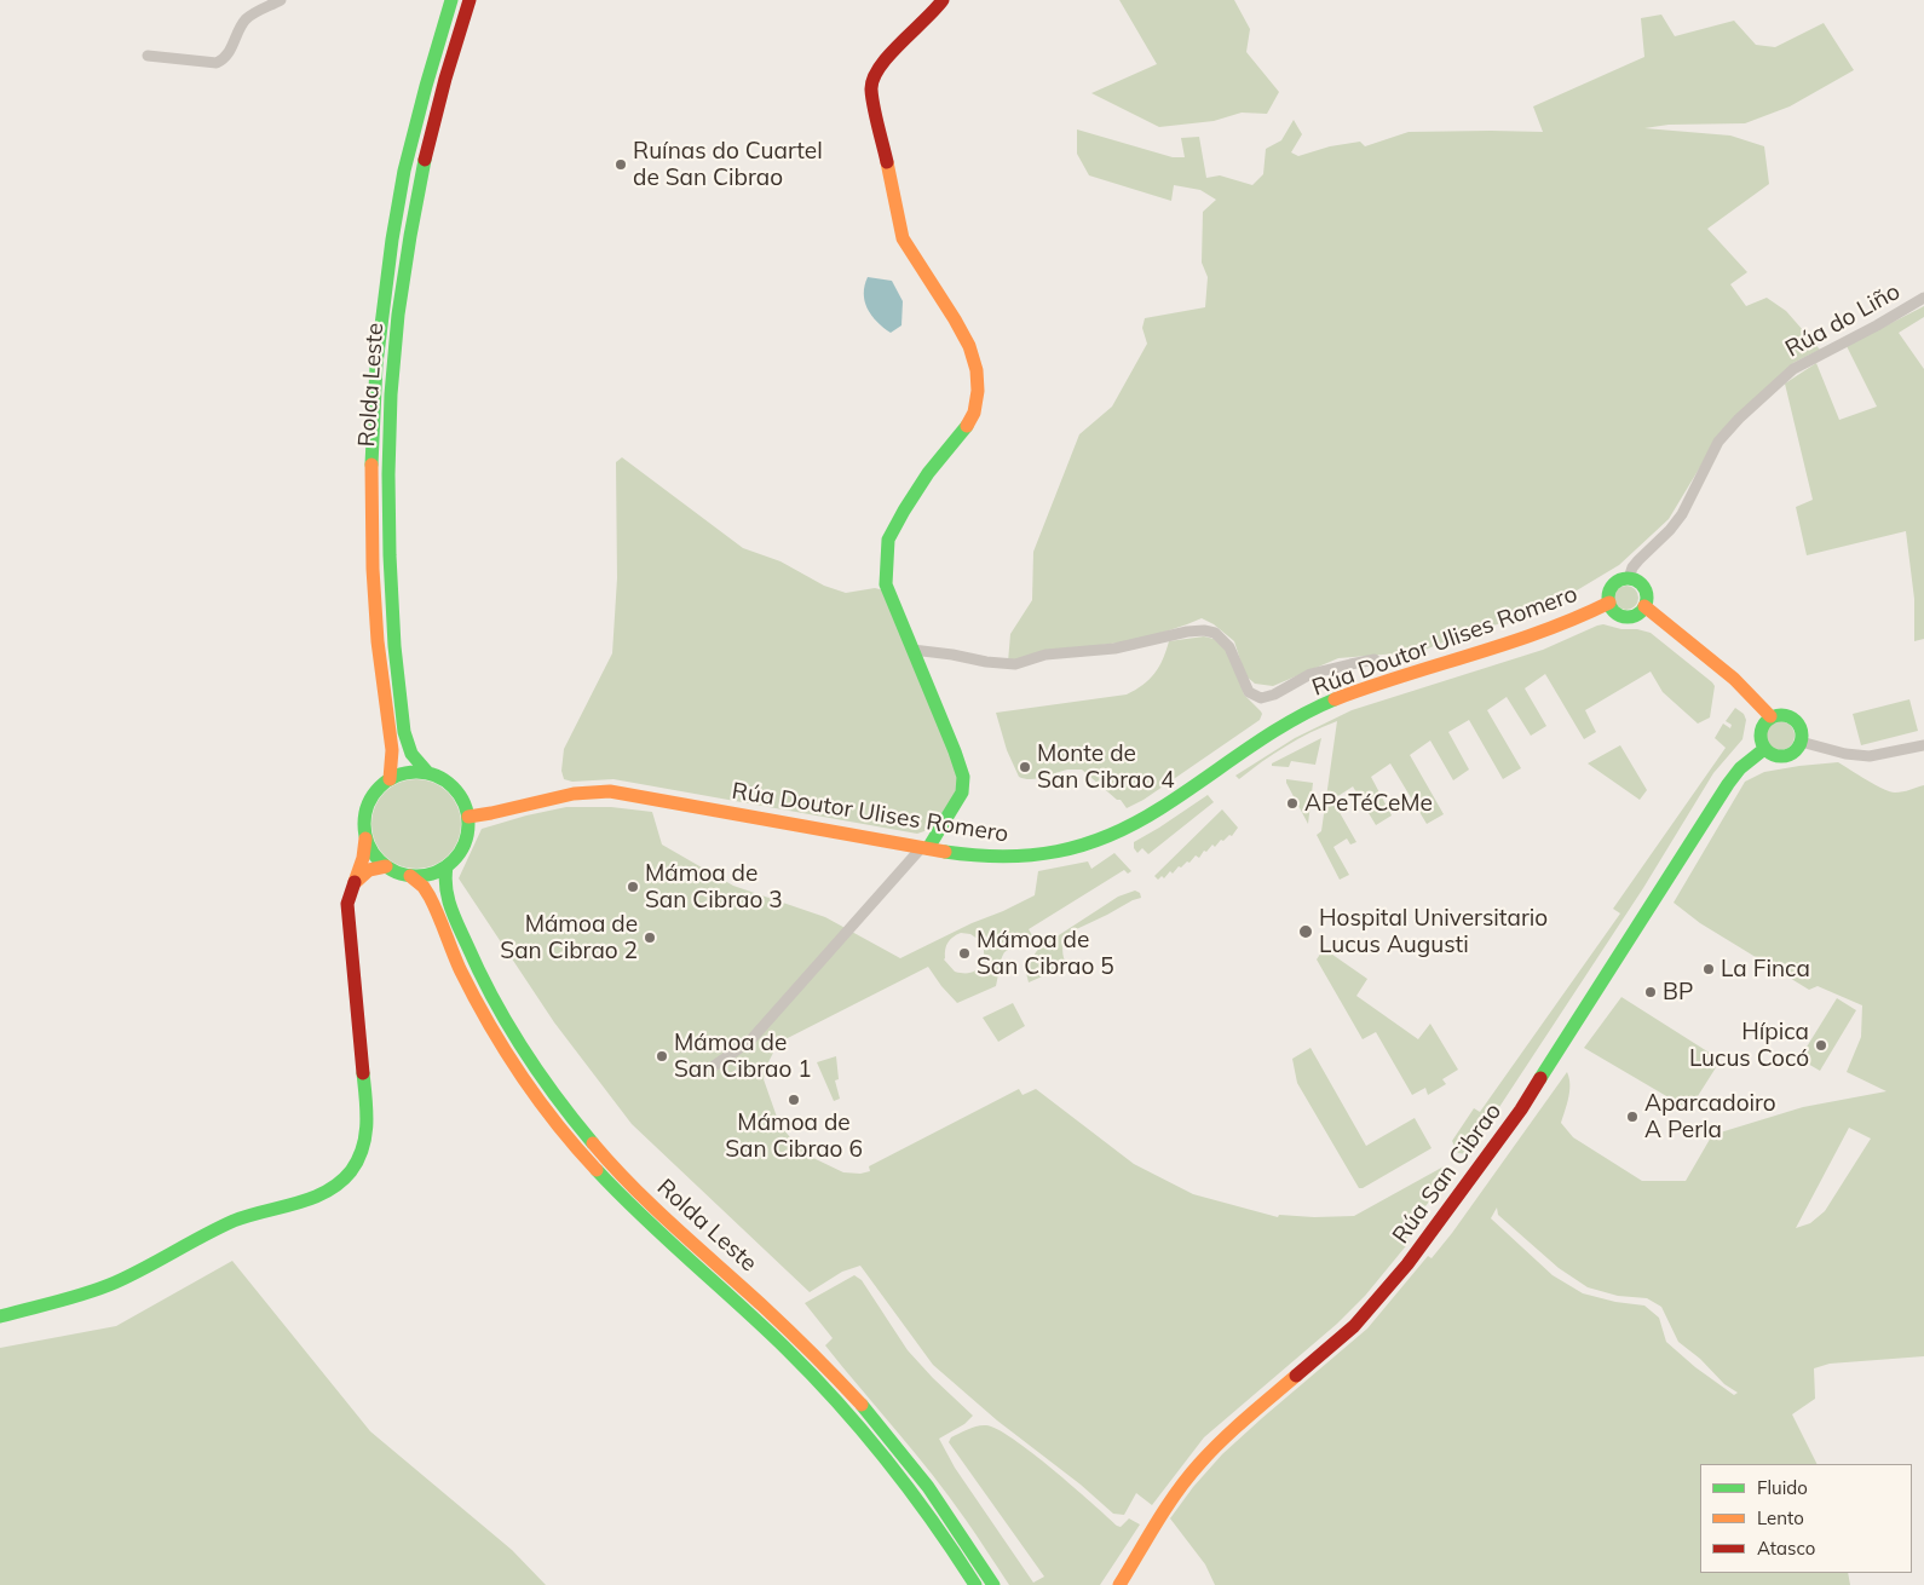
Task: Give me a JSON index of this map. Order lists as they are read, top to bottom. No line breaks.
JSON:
{"streets":{"main road":["Rolda Leste","Rúa Doutor Ulises Romero","Rúa San Cibrao"],"street":["Rúa do Liño"]},"crossings":[["Rúa do Liño","Rúa Doutor Ulises Romero"],["Rolda Leste","Rúa Doutor Ulises Romero"]],"places":["Ruínas do Cuartel de San Cibrao","Monte de San Cibrao 4","APeTéCeMe","Mámoa de San Cibrao 3","Hospital Universitario Lucus Augusti","Mámoa de San Cibrao 2","Mámoa de San Cibrao 5","La Finca","BP","Hípica Lucus Cocó","Mámoa de San Cibrao 1","Mámoa de San Cibrao 6","Aparcadoiro A Perla"],"legend":["Fluido","Lento","Atasco"]}
